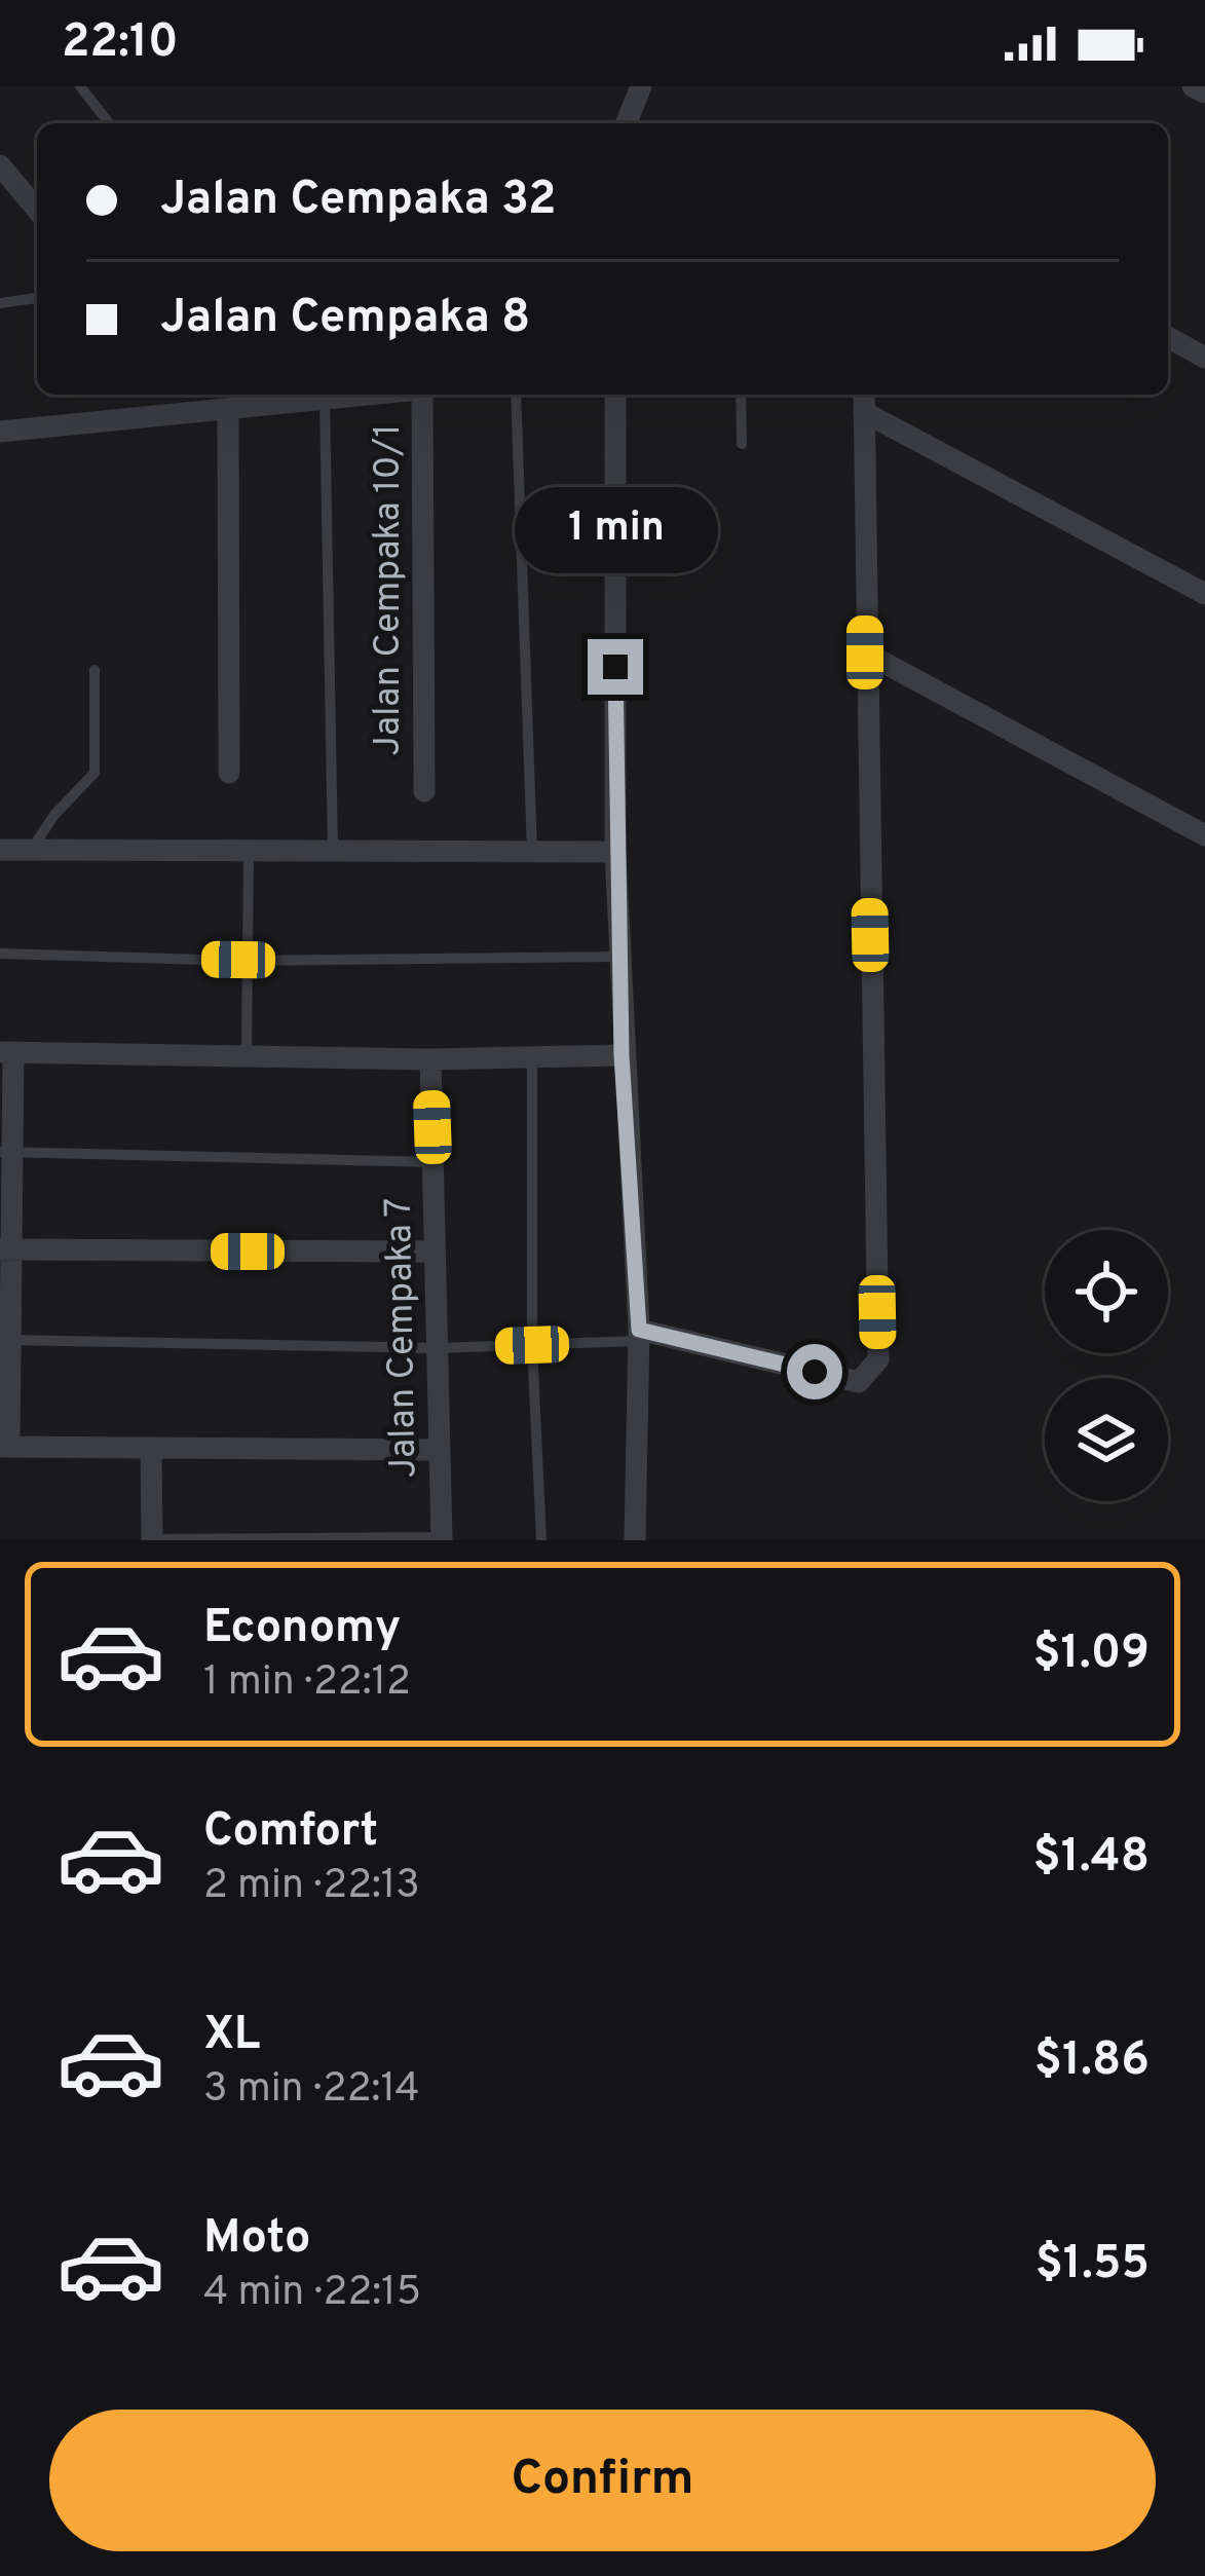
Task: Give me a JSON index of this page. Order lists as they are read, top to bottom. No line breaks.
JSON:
{"streets":{"street":["Jalan Cempaka 10/1","Jalan Cempaka 7"]},"page":{"status":"22:10","banner":["Jalan Cempaka 32","Jalan Cempaka 8"],"bubble":"1 min","list":[{"name":"Economy","note":"1 min · 22:12","value":"$1.09"},{"name":"Comfort","note":"2 min · 22:13","value":"$1.48"},{"name":"XL","note":"3 min · 22:14","value":"$1.86"},{"name":"Moto","note":"4 min · 22:15","value":"$1.55"}],"buttons":"Confirm"}}
